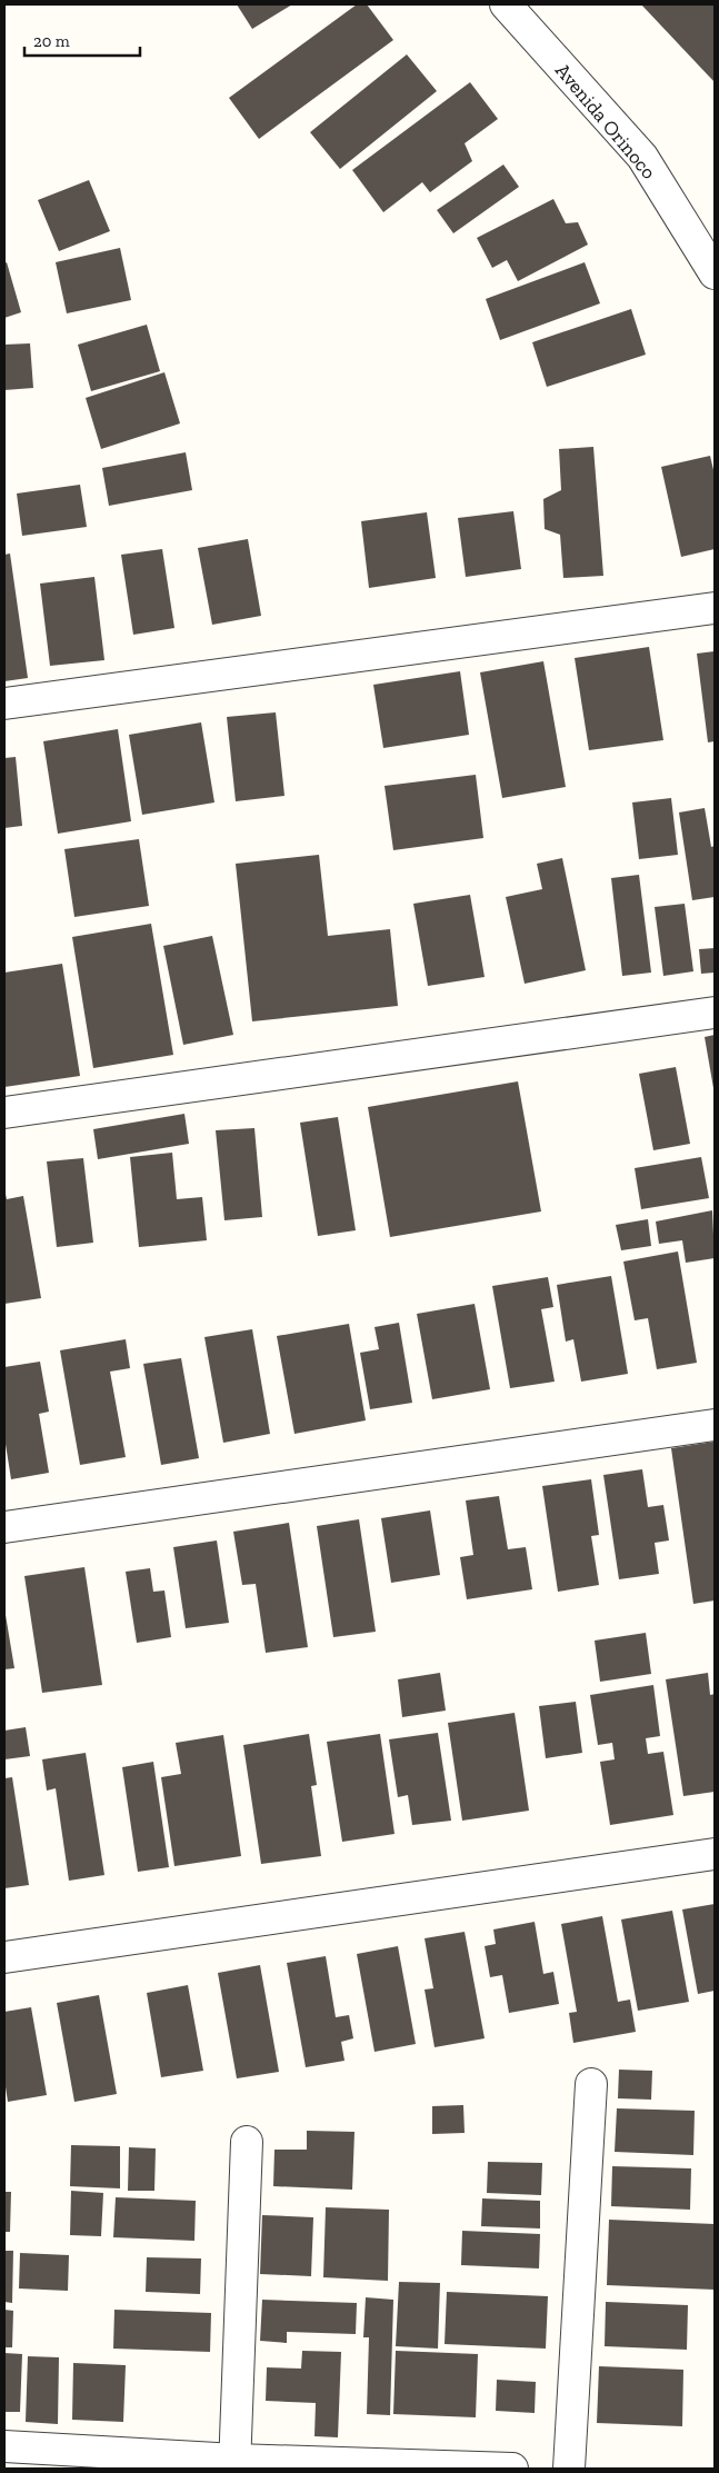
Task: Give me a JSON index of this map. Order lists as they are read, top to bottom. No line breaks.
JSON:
{"streets":{"street":["Avenida Orinoco"]},"scale_bar":"20 m"}
